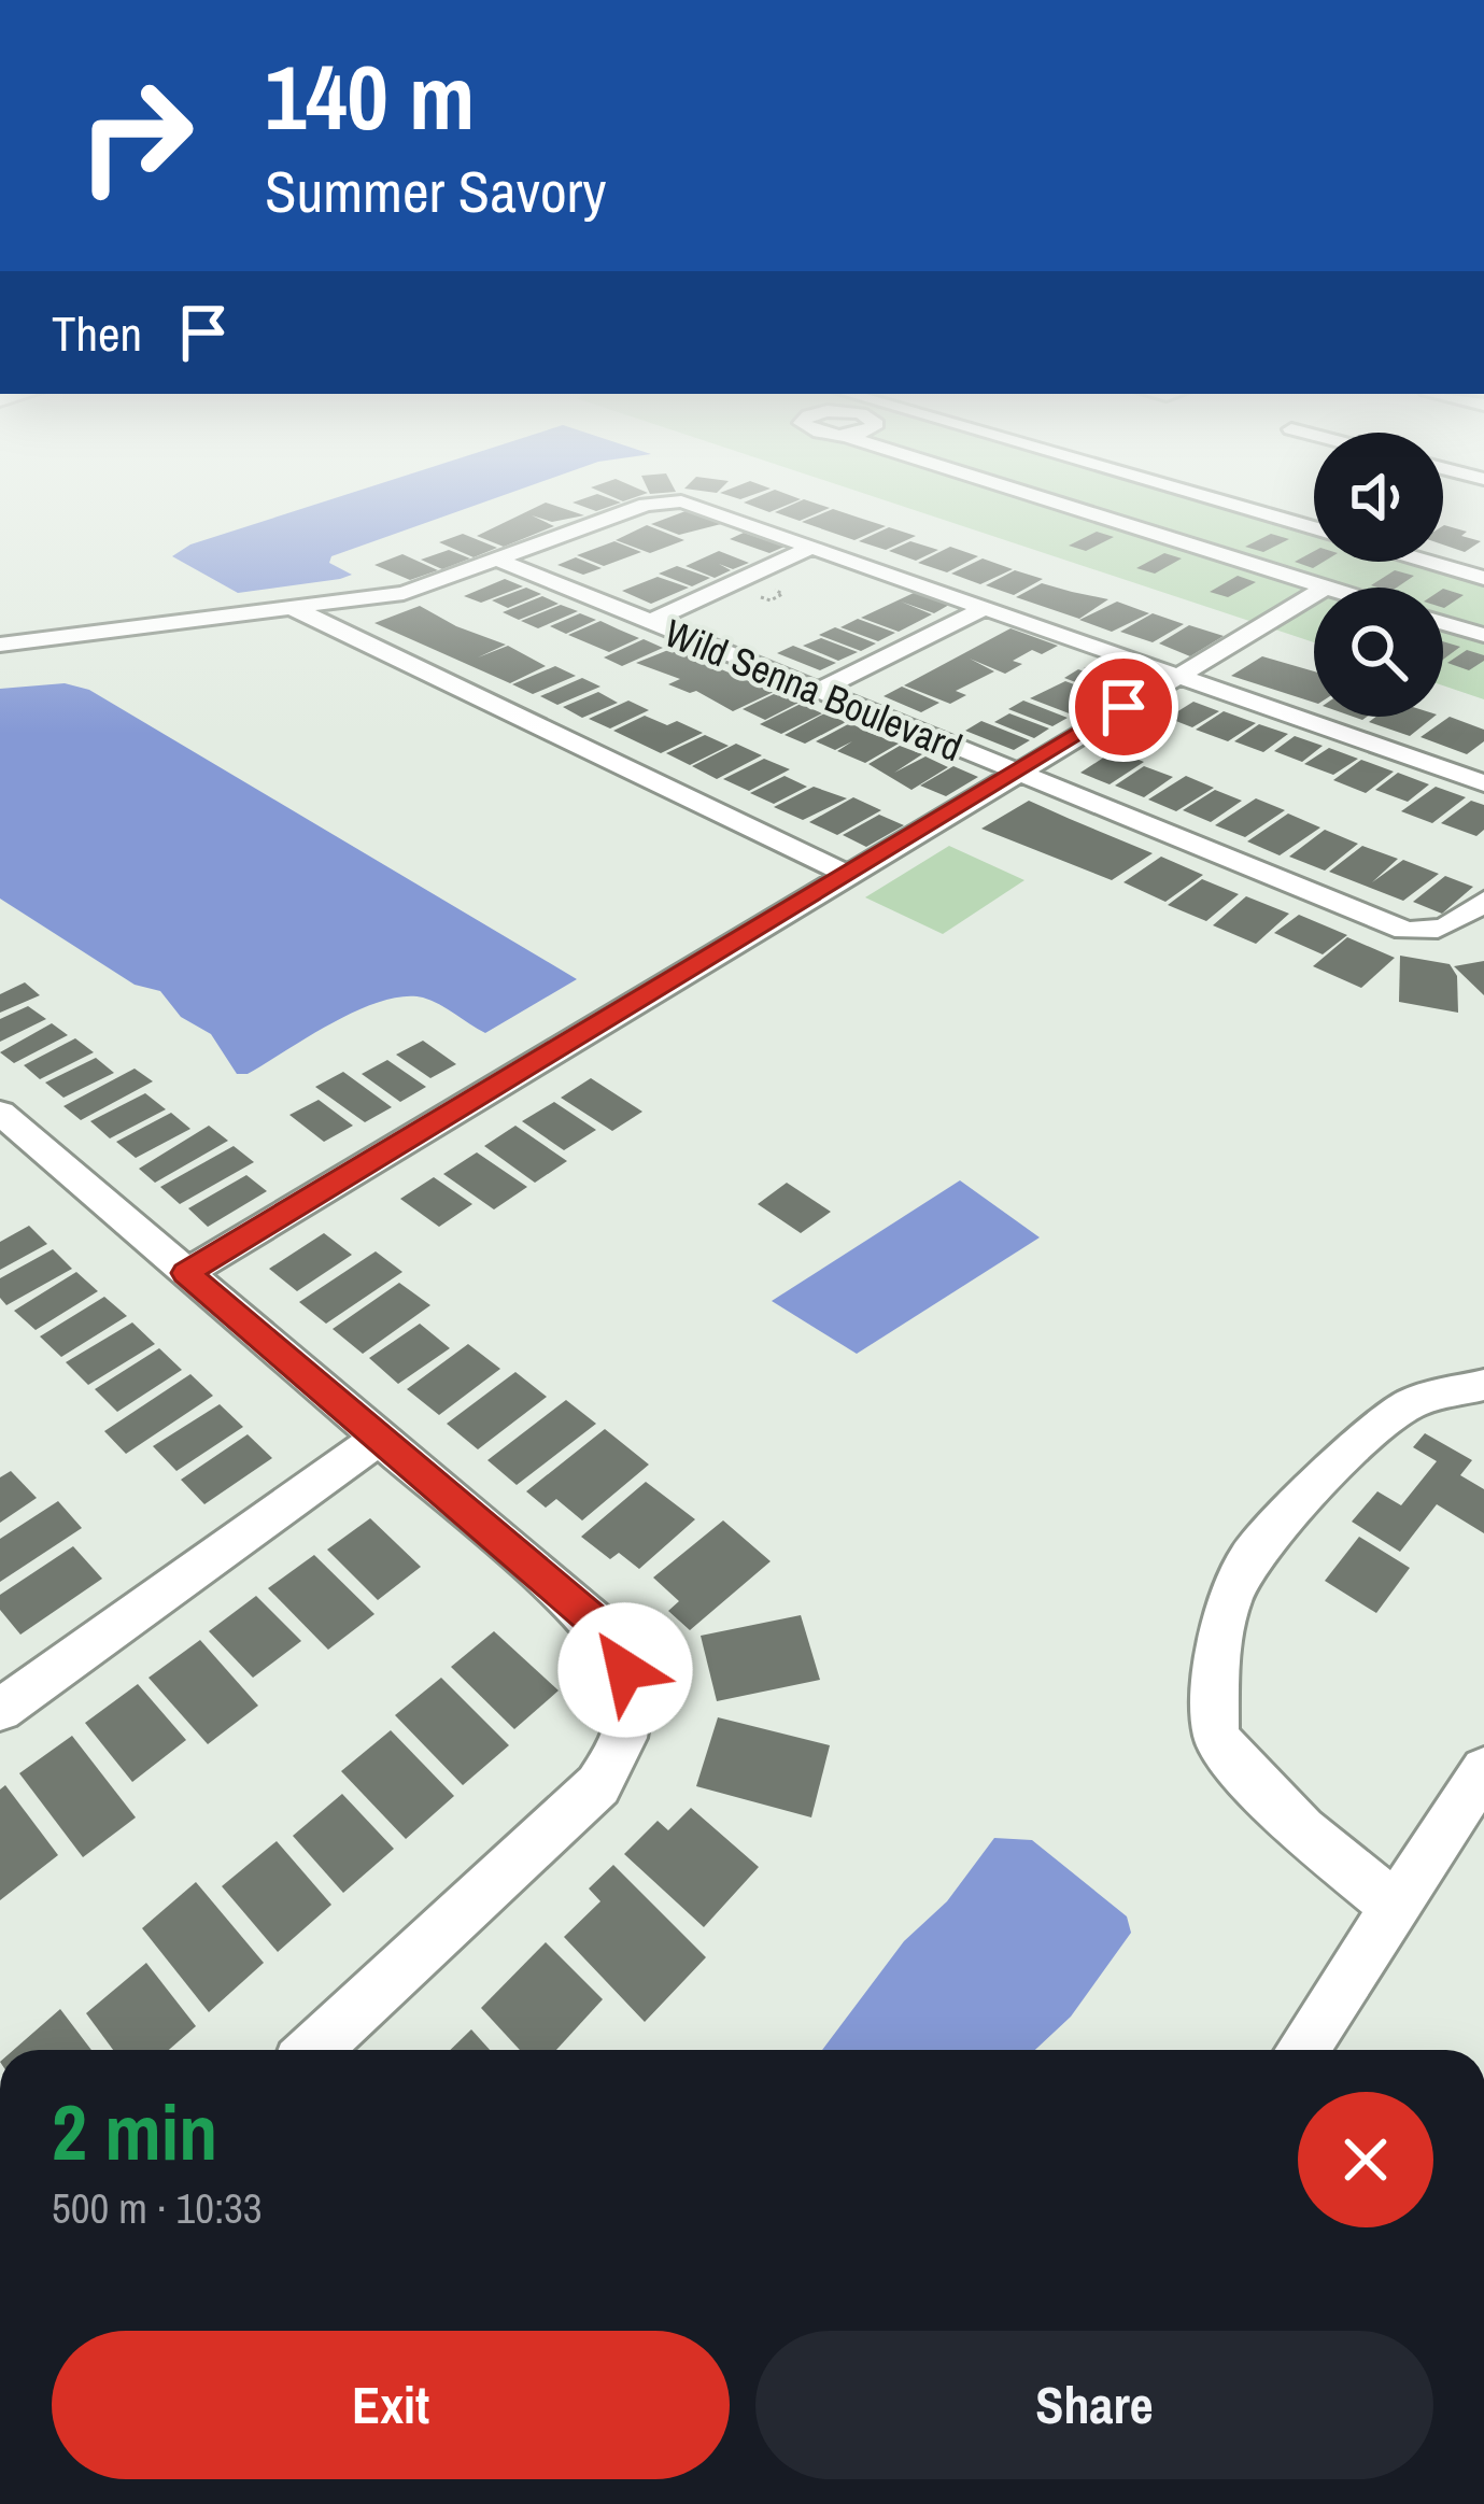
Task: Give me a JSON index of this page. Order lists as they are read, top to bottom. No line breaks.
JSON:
{"streets":{"street":["Wild Senna Boulevard"]},"page":{"turn":["140 m","Summer Savory"],"then":"Then","heading":["2 min","500 m · 10:33"],"buttons":["Exit","Share"]}}
